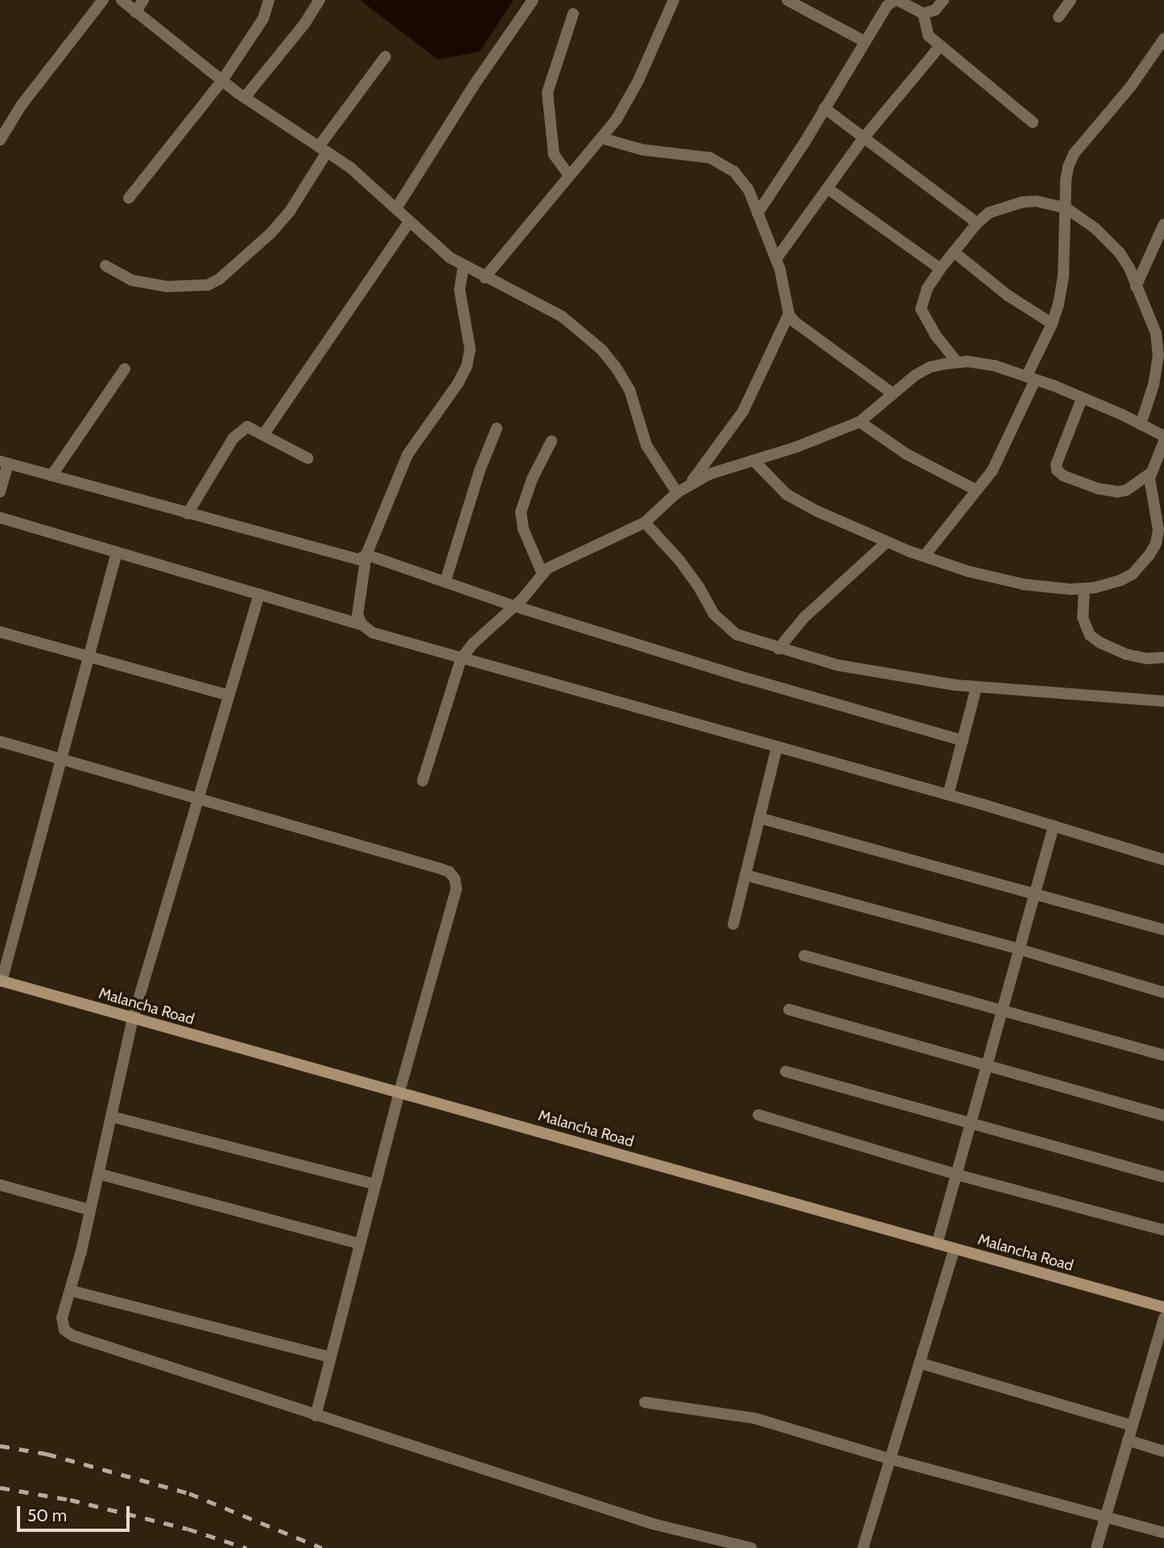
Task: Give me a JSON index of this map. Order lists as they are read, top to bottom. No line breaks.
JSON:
{"streets":{"main road":["Malancha Road"]},"scale_bar":"50 m"}
